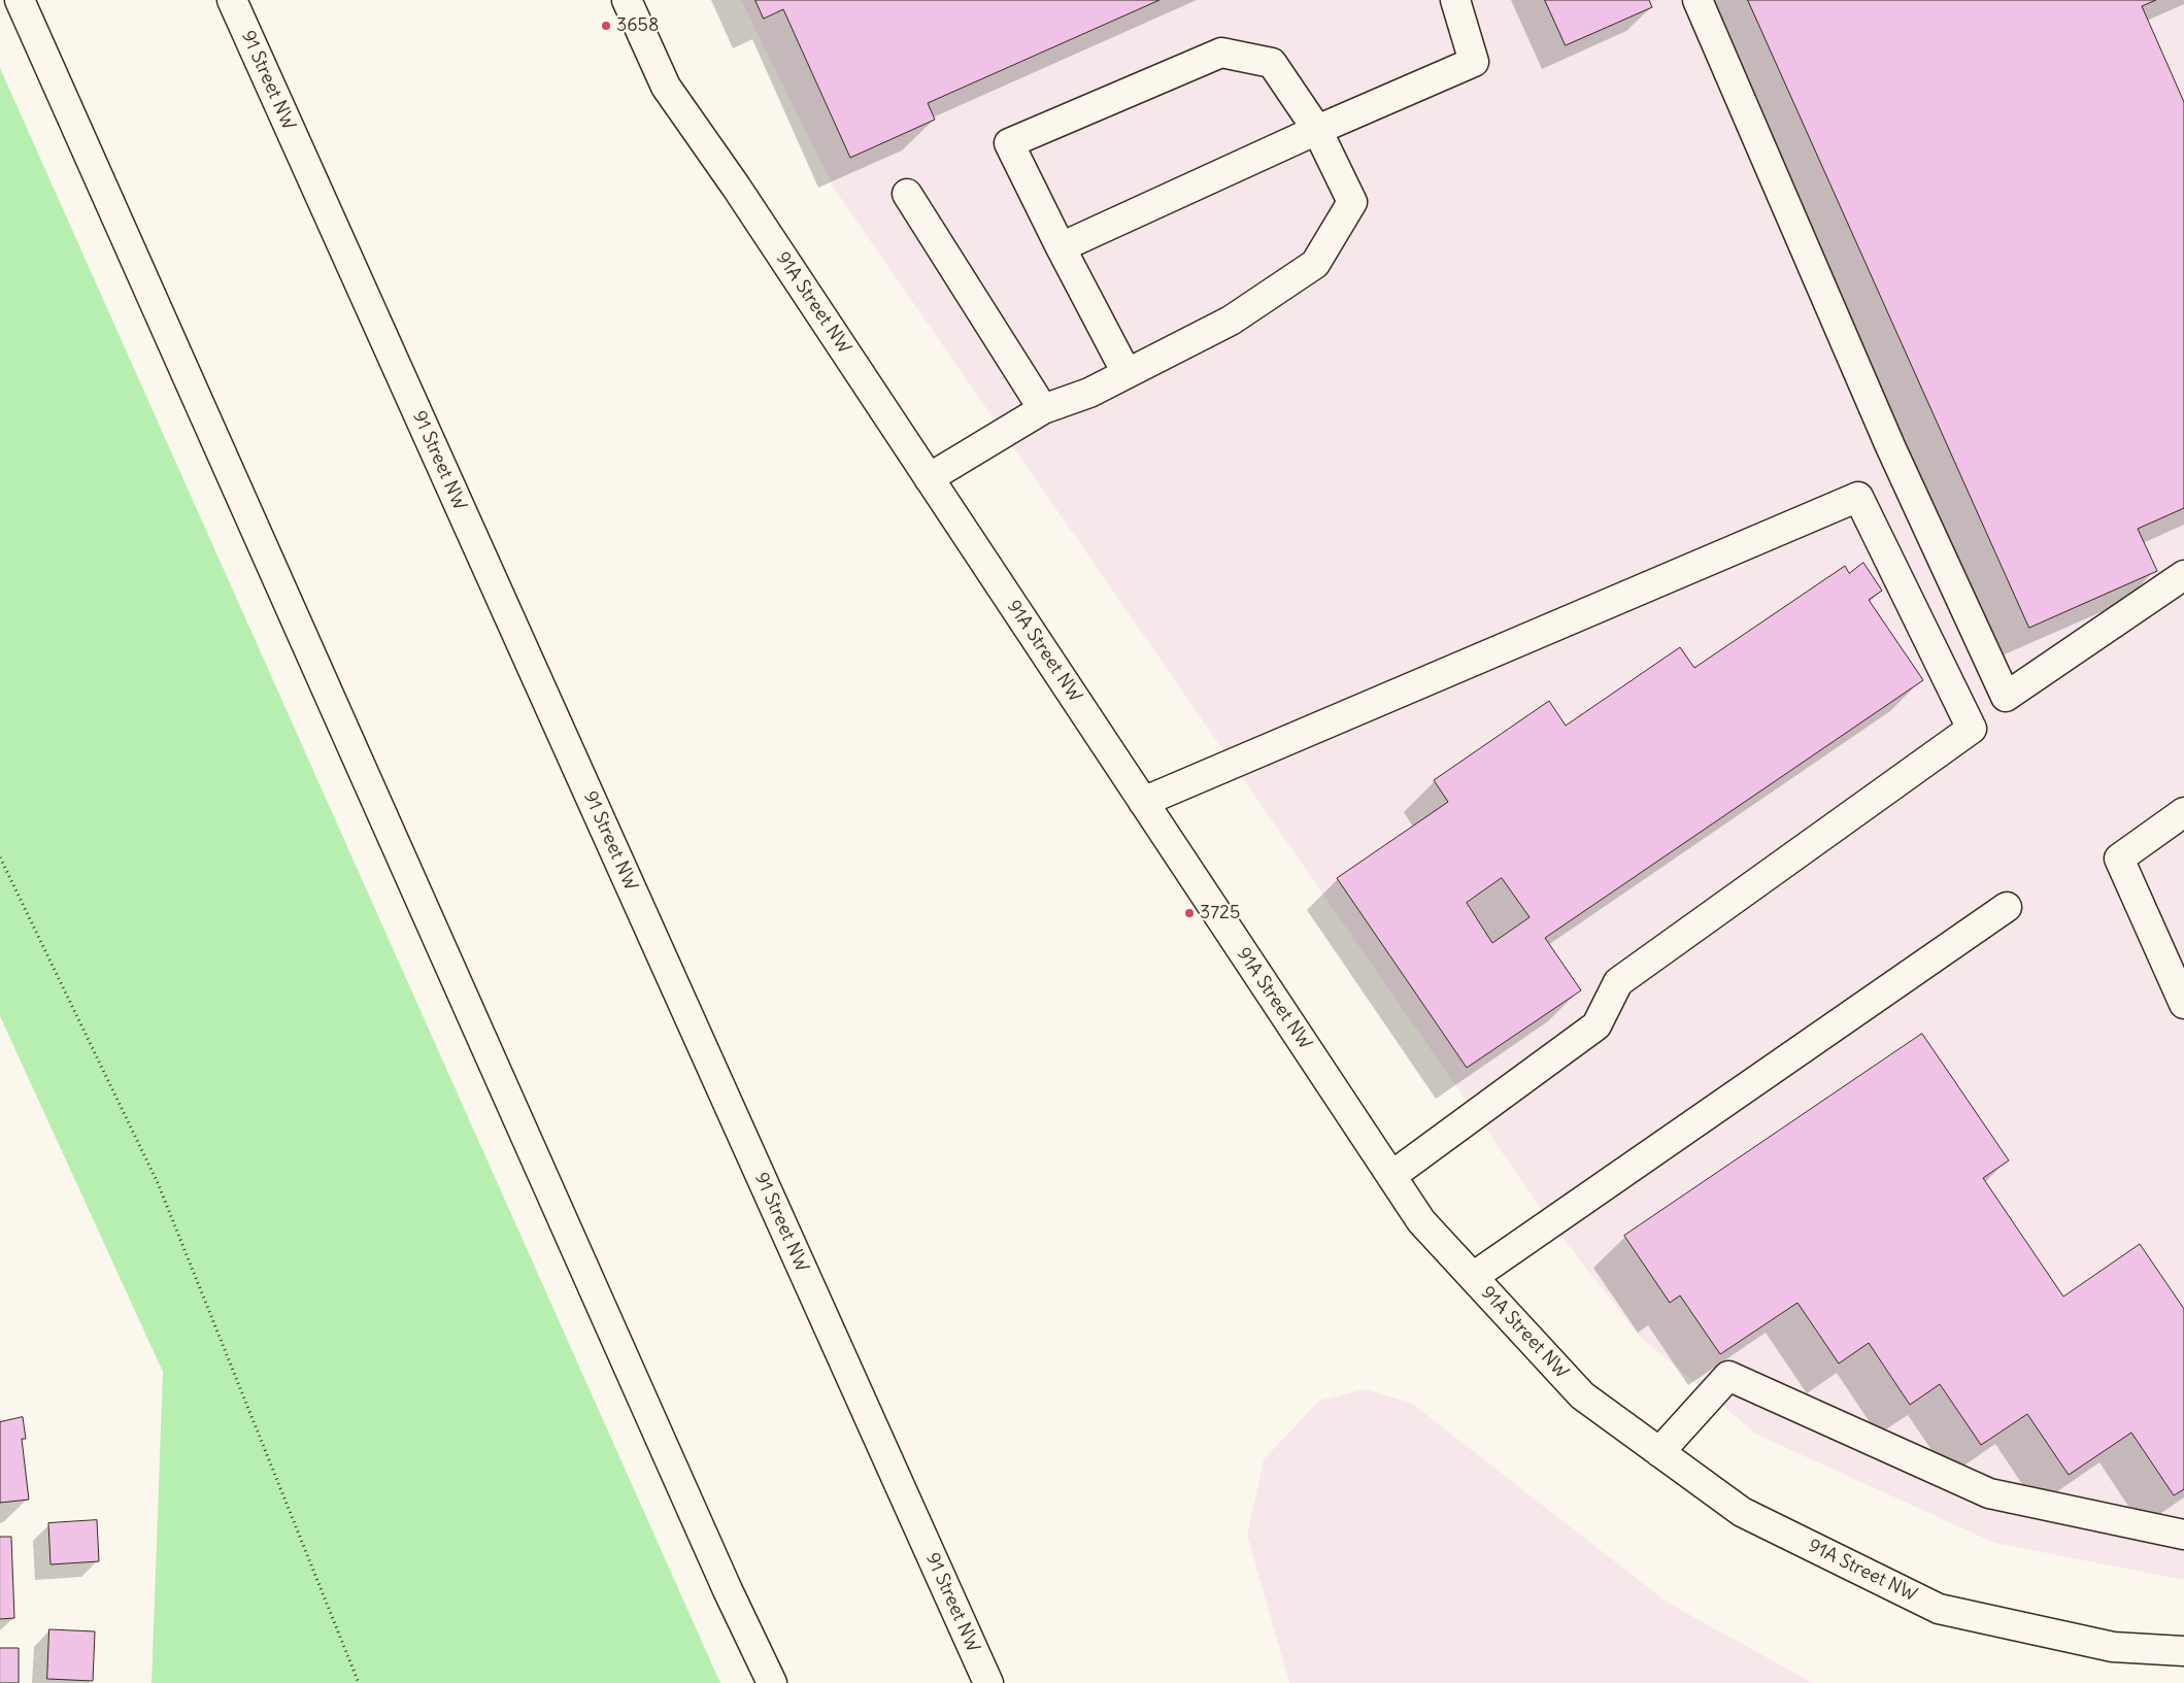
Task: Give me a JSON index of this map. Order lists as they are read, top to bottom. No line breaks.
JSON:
{"streets":{"main road":["91 Street NW","91A Street NW"]},"places":["3658","3725"]}
